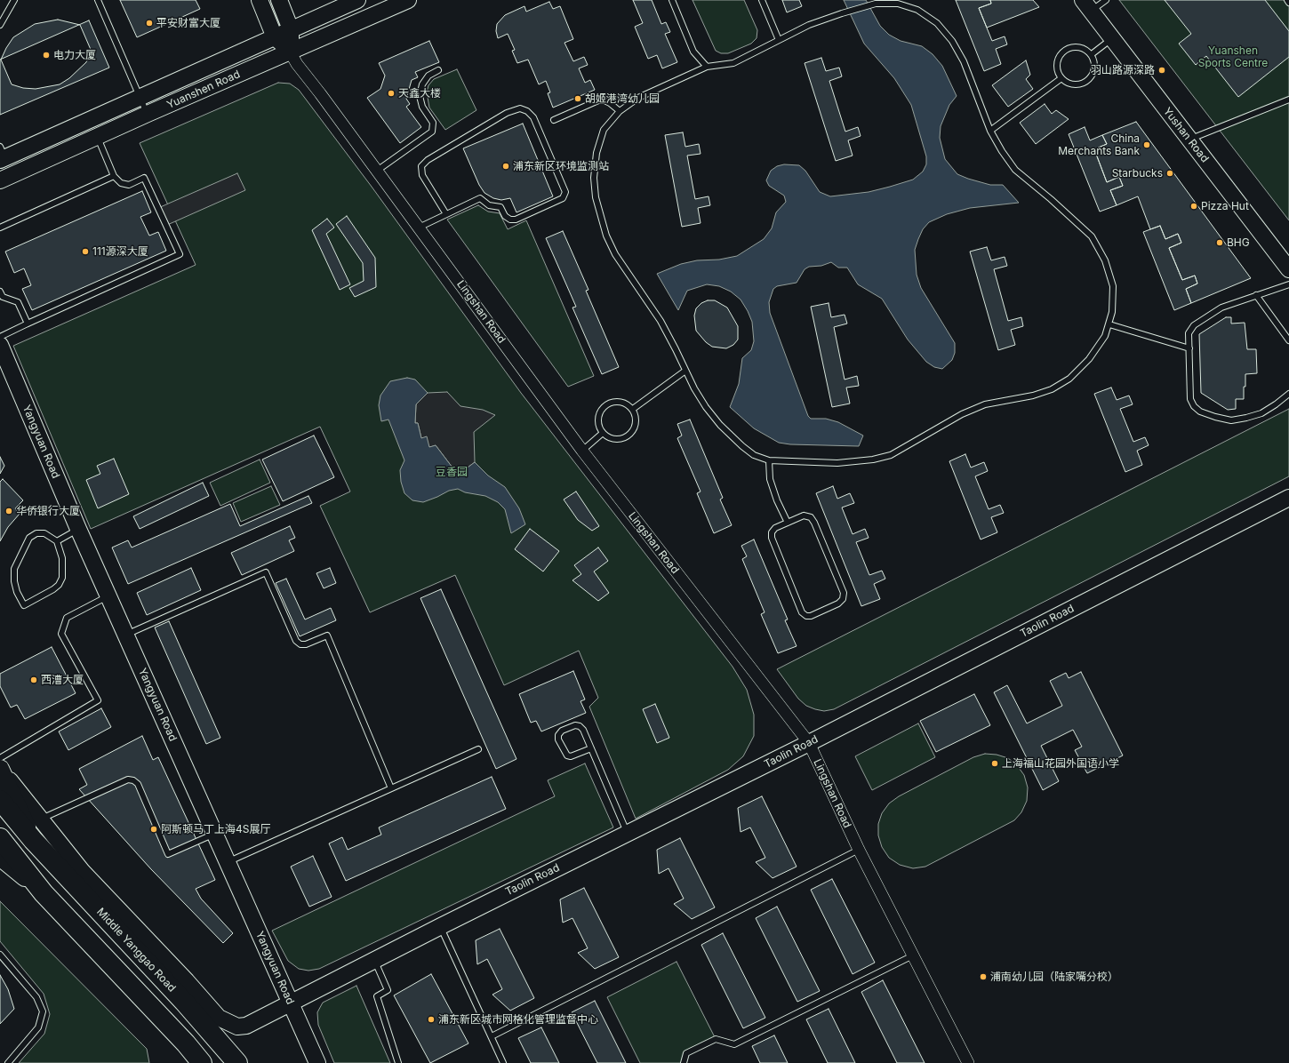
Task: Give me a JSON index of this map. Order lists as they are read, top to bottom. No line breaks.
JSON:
{"streets":{"highway":["Middle Yanggao Road"],"street":["Yuanshen Road","Yushan Road","Lingshan Road","Yangyuan Road","Taolin Road"]},"crossings":[["Yuanshen Road","Lingshan Road"],["Lingshan Road","Taolin Road"],["Yangyuan Road","Taolin Road"],["Taolin Road","Middle Yanggao Road"]],"parks":["Yuanshen Sports Centre","豆香园"],"places":["平安财富大厦","电力大厦","羽山路源深路","天鑫大楼","胡姬港湾幼儿园","China Merchants Bank","浦东新区环境监测站","Starbucks","Pizza Hut","BHG","111源深大厦","华侨银行大厦","西漕大厦","上海福山花园外国语小学","阿斯顿马丁上海4S展厅","浦南幼儿园（陆家嘴分校）","浦东新区城市网格化管理监督中心"]}
